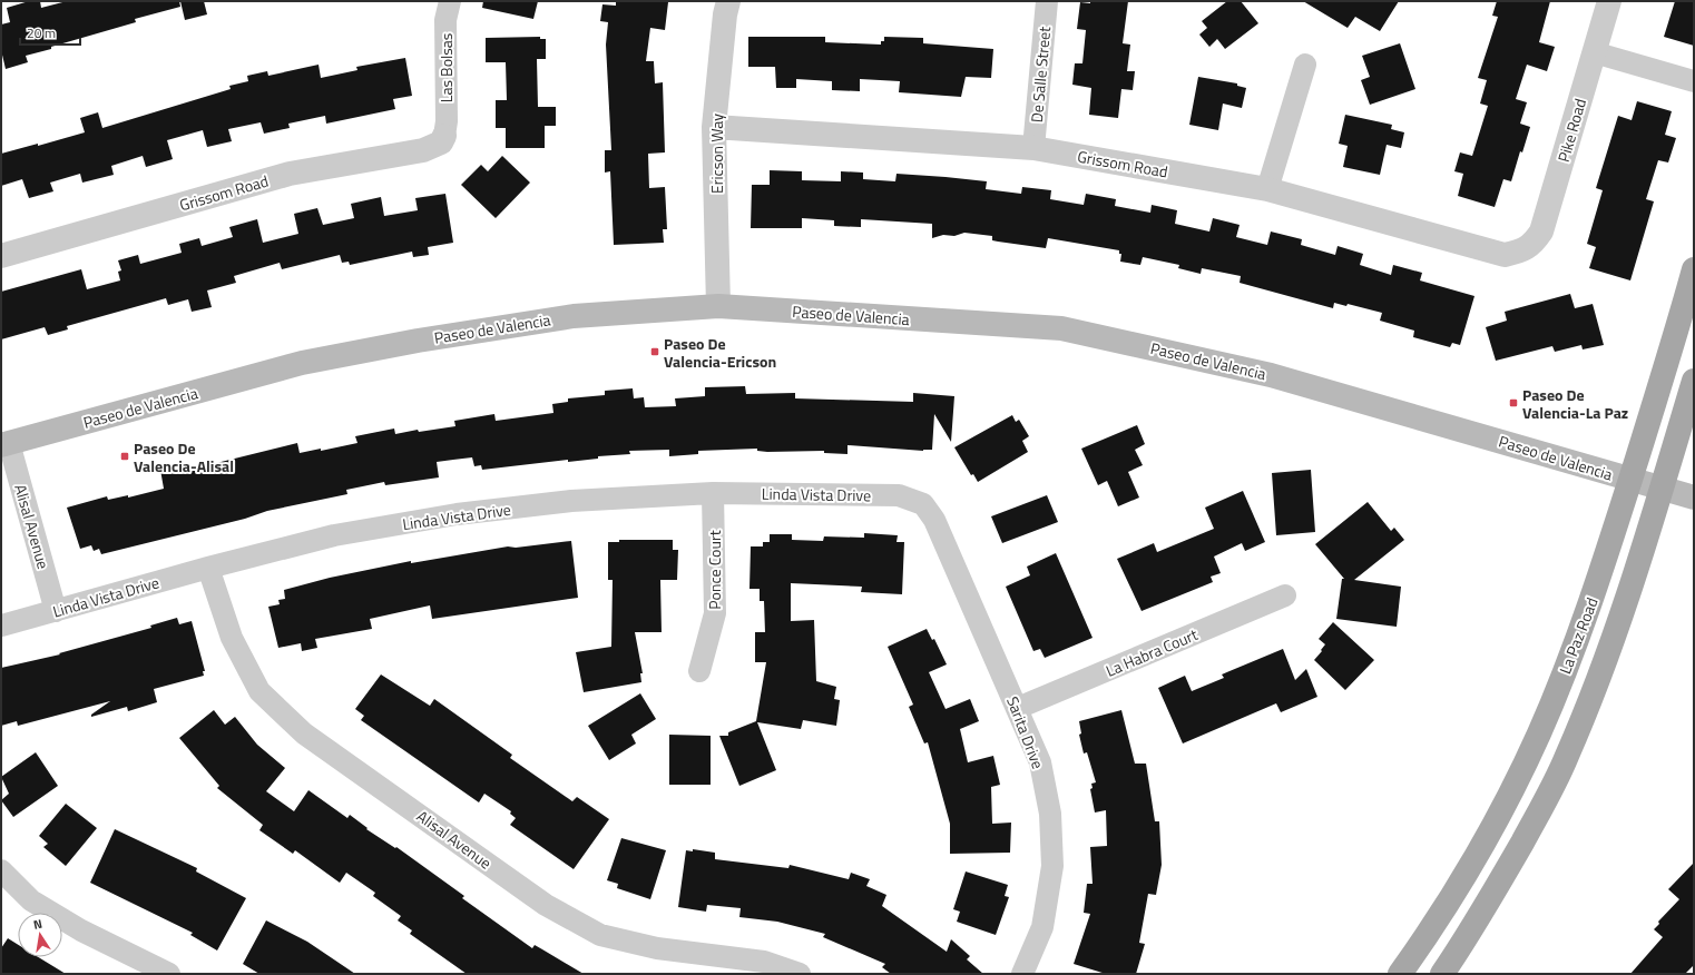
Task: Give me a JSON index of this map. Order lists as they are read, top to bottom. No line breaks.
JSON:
{"streets":{"main road":["Paseo de Valencia","La Paz Road"],"street":["Las Bolsas","De Salle Street","Pike Road","Ericson Way","Grissom Road","Linda Vista Drive","Alisal Avenue","Ponce Court","La Habra Court","Sarita Drive"]},"crossings":[["Las Bolsas","Grissom Road"],["De Salle Street","Grissom Road"],["Pike Road","Grissom Road"],["Ericson Way","Grissom Road"],["Ericson Way","Paseo de Valencia"],["Paseo de Valencia","Alisal Avenue"],["Paseo de Valencia","La Paz Road"],["Linda Vista Drive","Alisal Avenue"],["Linda Vista Drive","Ponce Court"],["Linda Vista Drive","Sarita Drive"],["La Habra Court","Sarita Drive"]],"places":{"transit":["Paseo De Valencia-Ericson","Paseo De Valencia-La Paz","Paseo De Valencia-Alisal"]},"scale_bar":"20 m","north":"top"}
